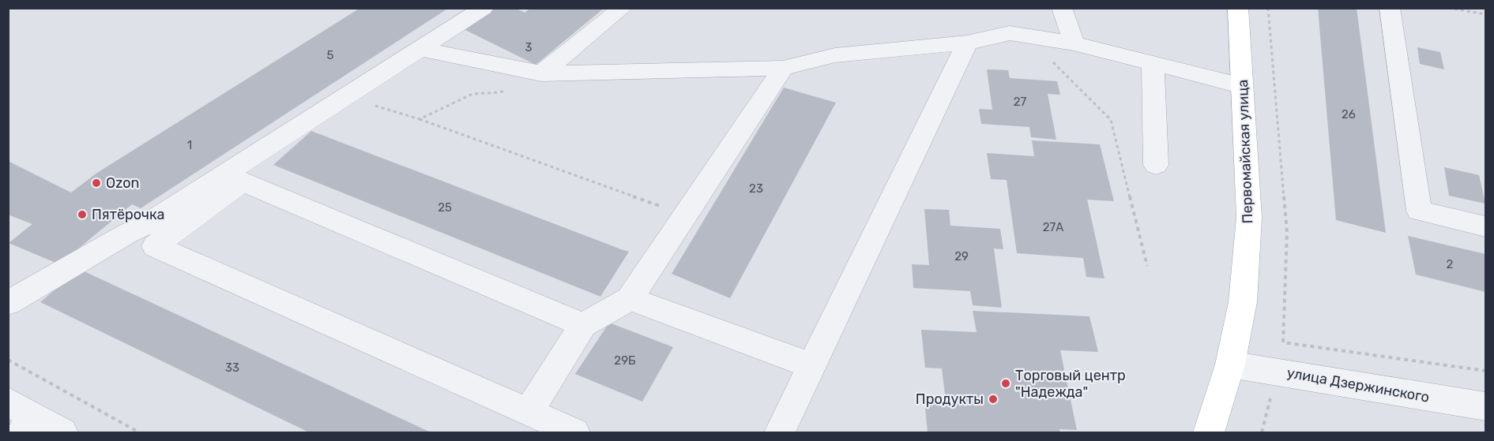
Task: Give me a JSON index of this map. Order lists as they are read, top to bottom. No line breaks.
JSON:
{"streets":{"main road":["Первомайская улица"],"street":["улица Дзержинского"]},"crossings":[["Первомайская улица","улица Дзержинского"]],"places":["Ozon","Пятёрочка","Торговый центр \"Надежда\"","Продукты"],"house_numbers":["3","5","27","26","1","23","25","27А","29","2","29Б","33"]}
